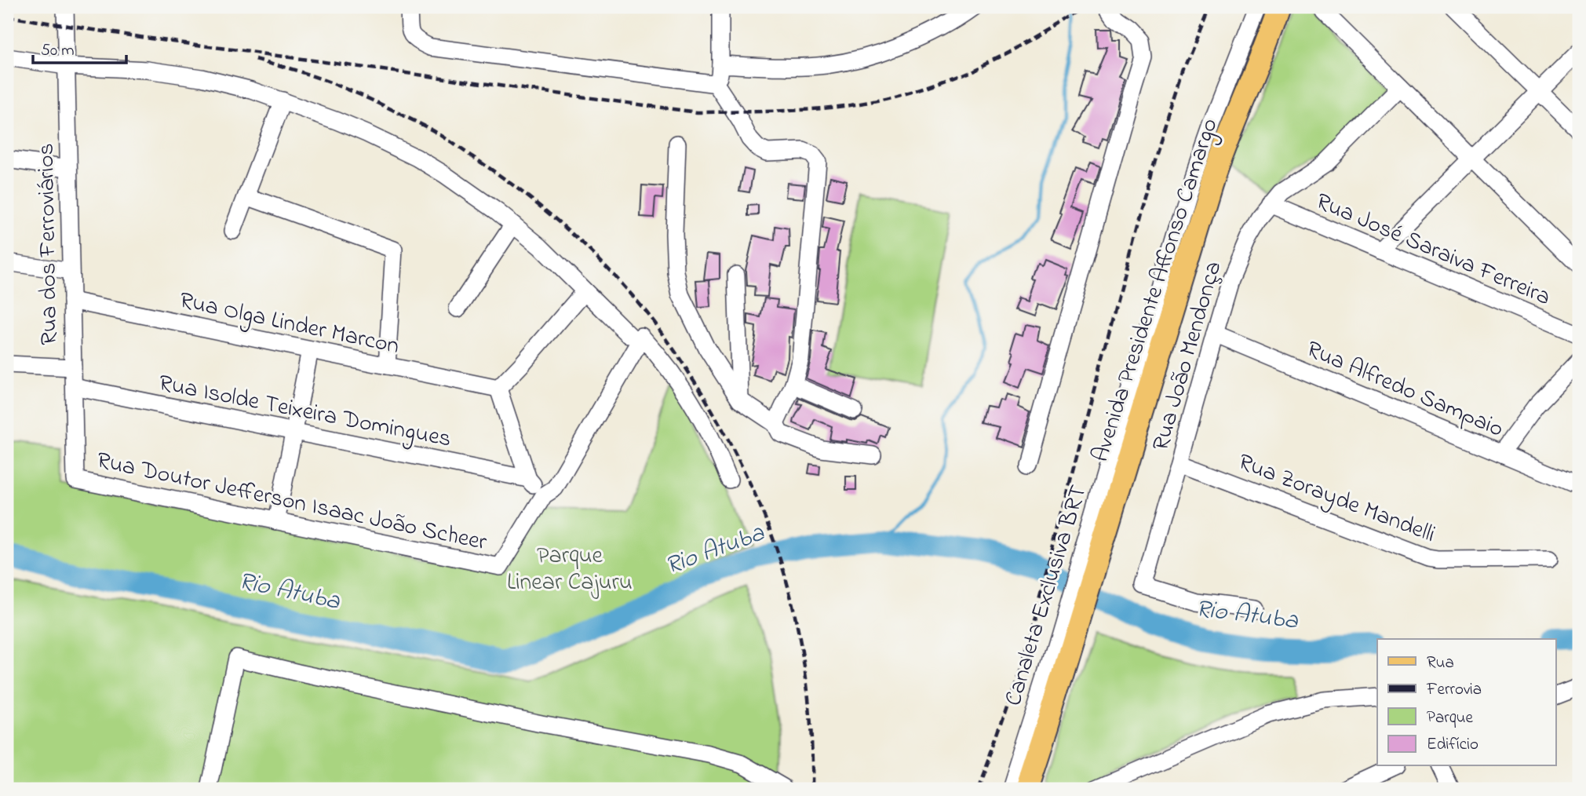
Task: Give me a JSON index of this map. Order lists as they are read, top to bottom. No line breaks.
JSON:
{"streets":{"main road":["Avenida Presidente Affonso Camargo"],"street":["Rua dos Ferroviários","Rua José Saraiva Ferreira","Rua Olga Linder Marcon","Rua João Mendonça","Rua Alfredo Sampaio","Rua Isolde Teixeira Domingues","Rua Zorayde Mandelli","Rua Doutor Jefferson Isaac João Scheer","Canaleta Exclusiva BRT"]},"crossings":[["Rua dos Ferroviários","Rua Olga Linder Marcon"],["Rua dos Ferroviários","Rua Isolde Teixeira Domingues"],["Rua dos Ferroviários","Rua Doutor Jefferson Isaac João Scheer"],["Rua José Saraiva Ferreira","Rua João Mendonça"],["Avenida Presidente Affonso Camargo","Canaleta Exclusiva BRT"],["Rua João Mendonça","Rua Alfredo Sampaio"],["Rua João Mendonça","Rua Zorayde Mandelli"]],"water":["Rio Atuba"],"parks":["Parque Linear Cajuru"],"legend":["Rua","Ferrovia","Parque","Edifício"],"scale_bar":"50 m"}
